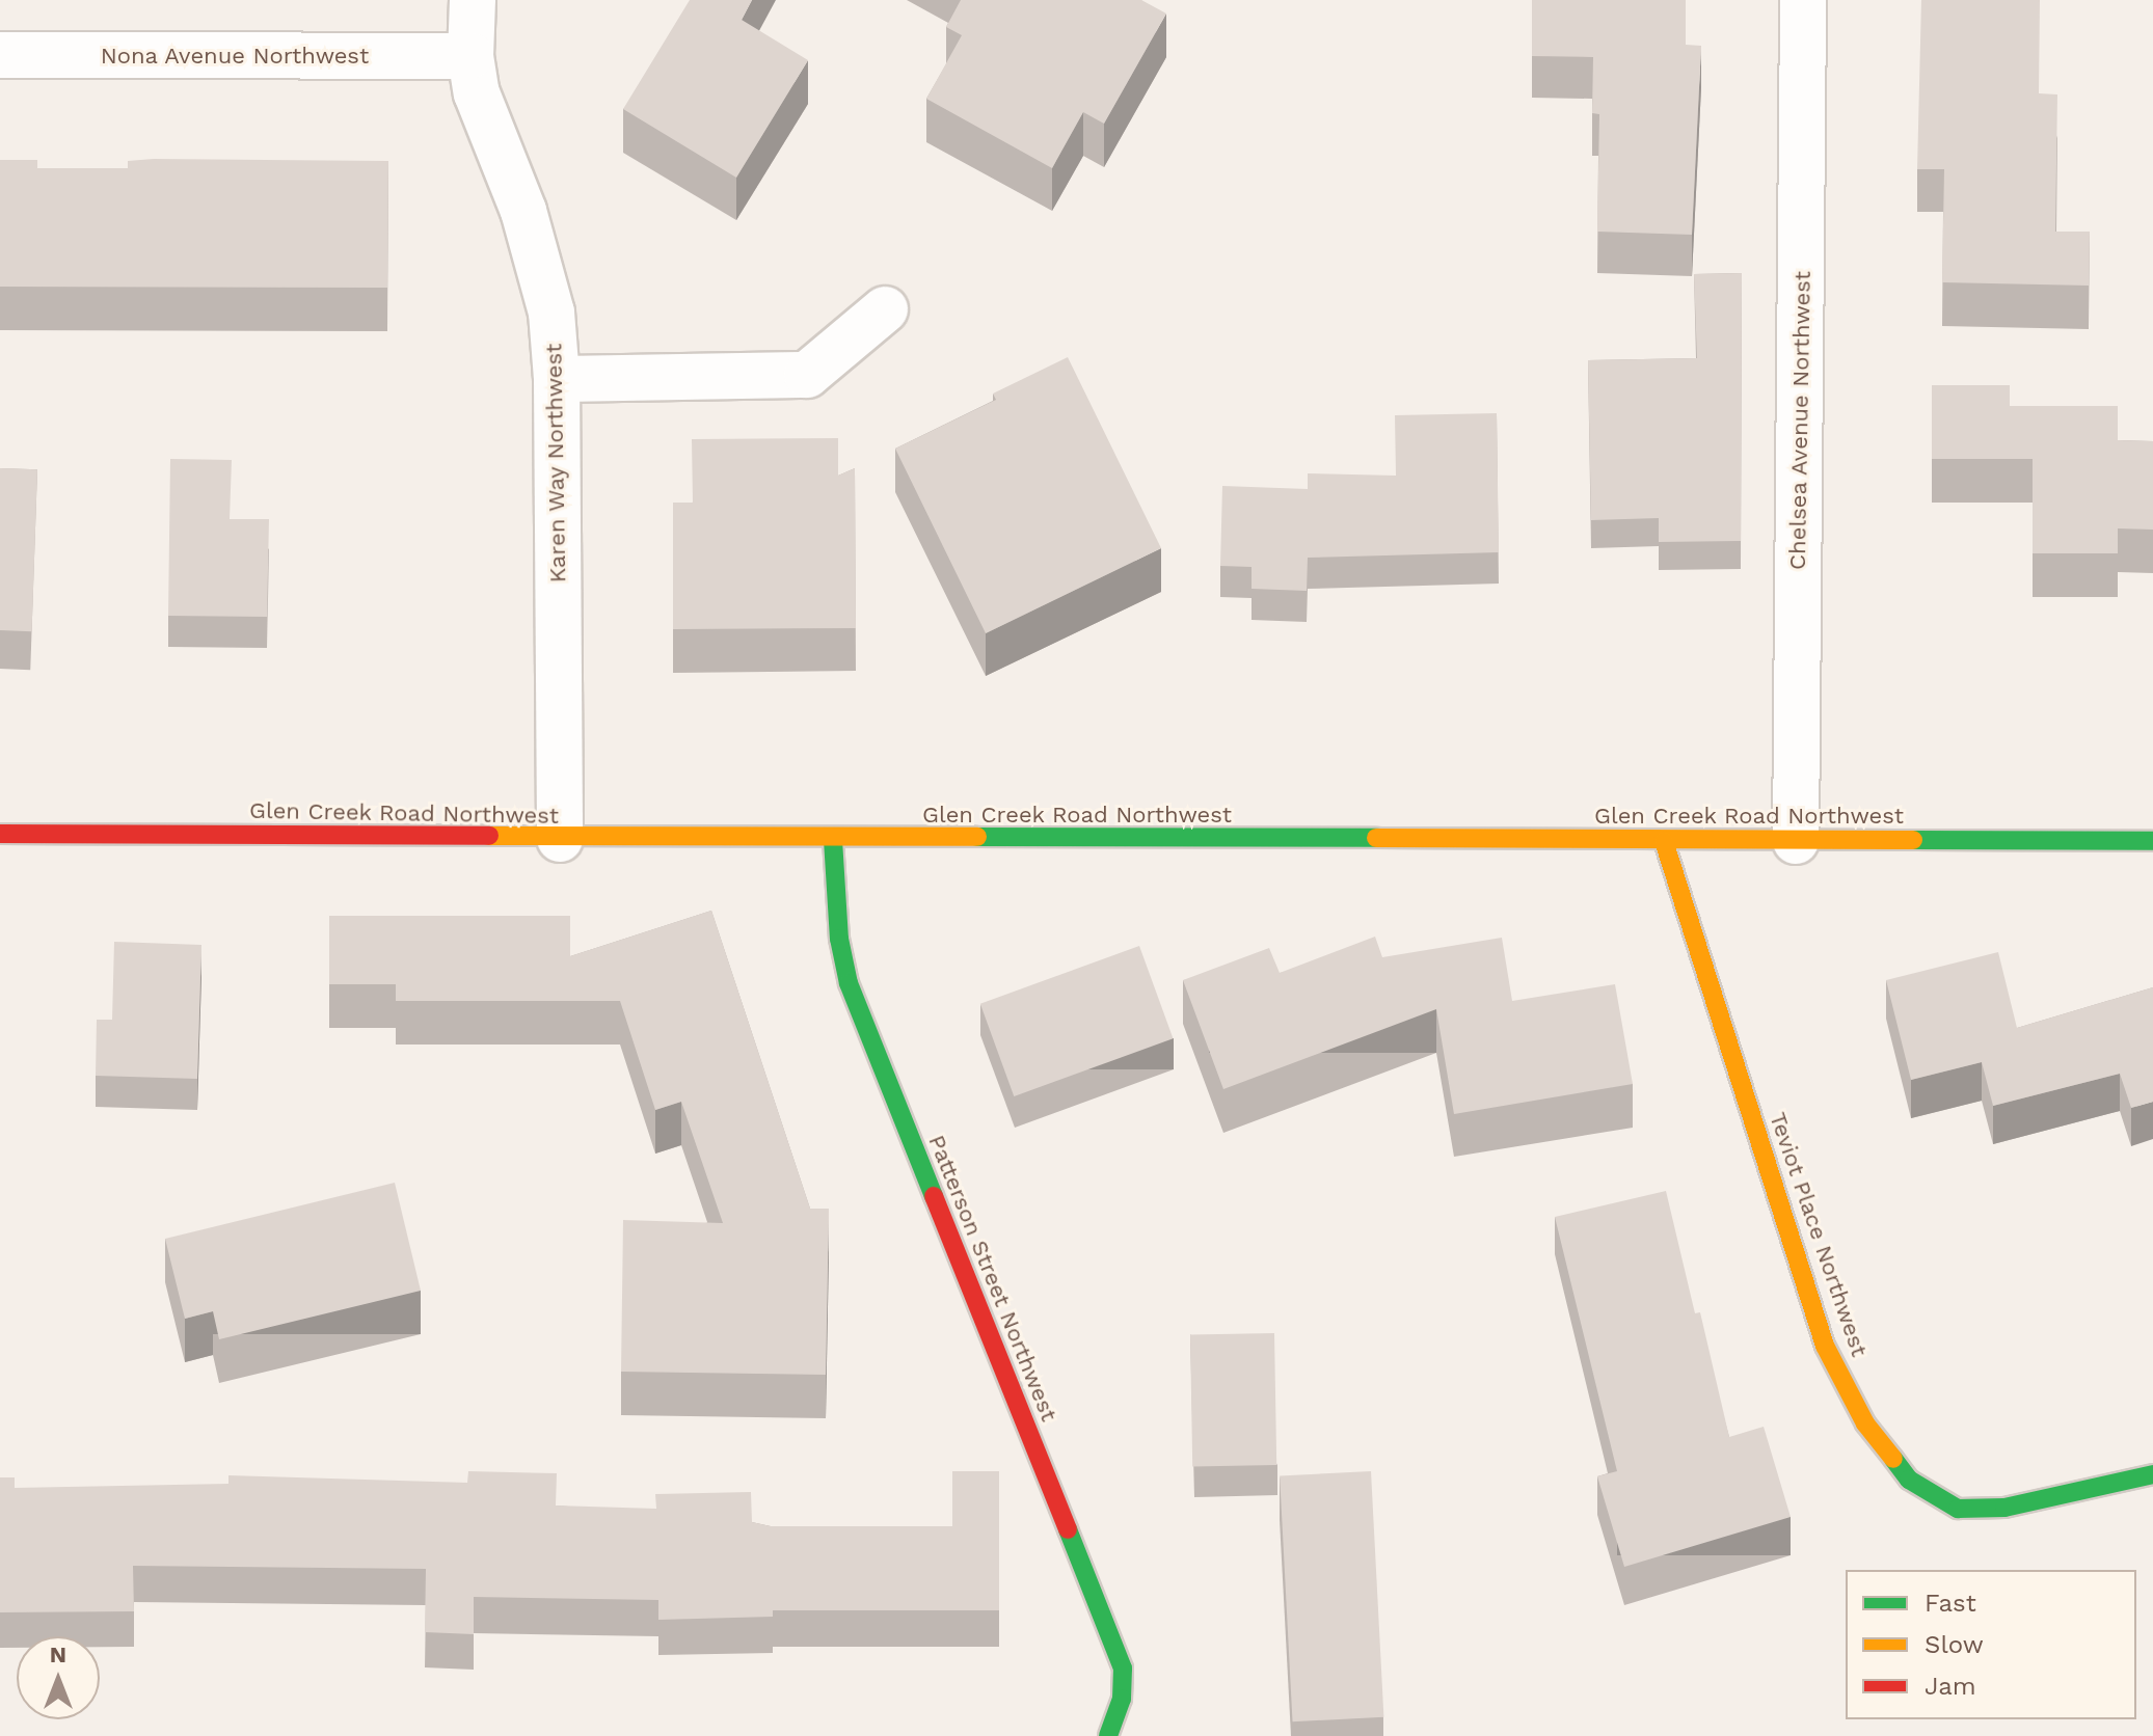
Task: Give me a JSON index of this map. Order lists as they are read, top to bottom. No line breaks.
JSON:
{"streets":{"main road":["Glen Creek Road Northwest","Teviot Place Northwest","Patterson Street Northwest"],"street":["Nona Avenue Northwest","Chelsea Avenue Northwest","Karen Way Northwest"]},"crossings":[["Nona Avenue Northwest","Karen Way Northwest"],["Chelsea Avenue Northwest","Glen Creek Road Northwest"],["Karen Way Northwest","Glen Creek Road Northwest"],["Glen Creek Road Northwest","Teviot Place Northwest"],["Glen Creek Road Northwest","Patterson Street Northwest"]],"legend":["Fast","Slow","Jam"],"north":"top"}
